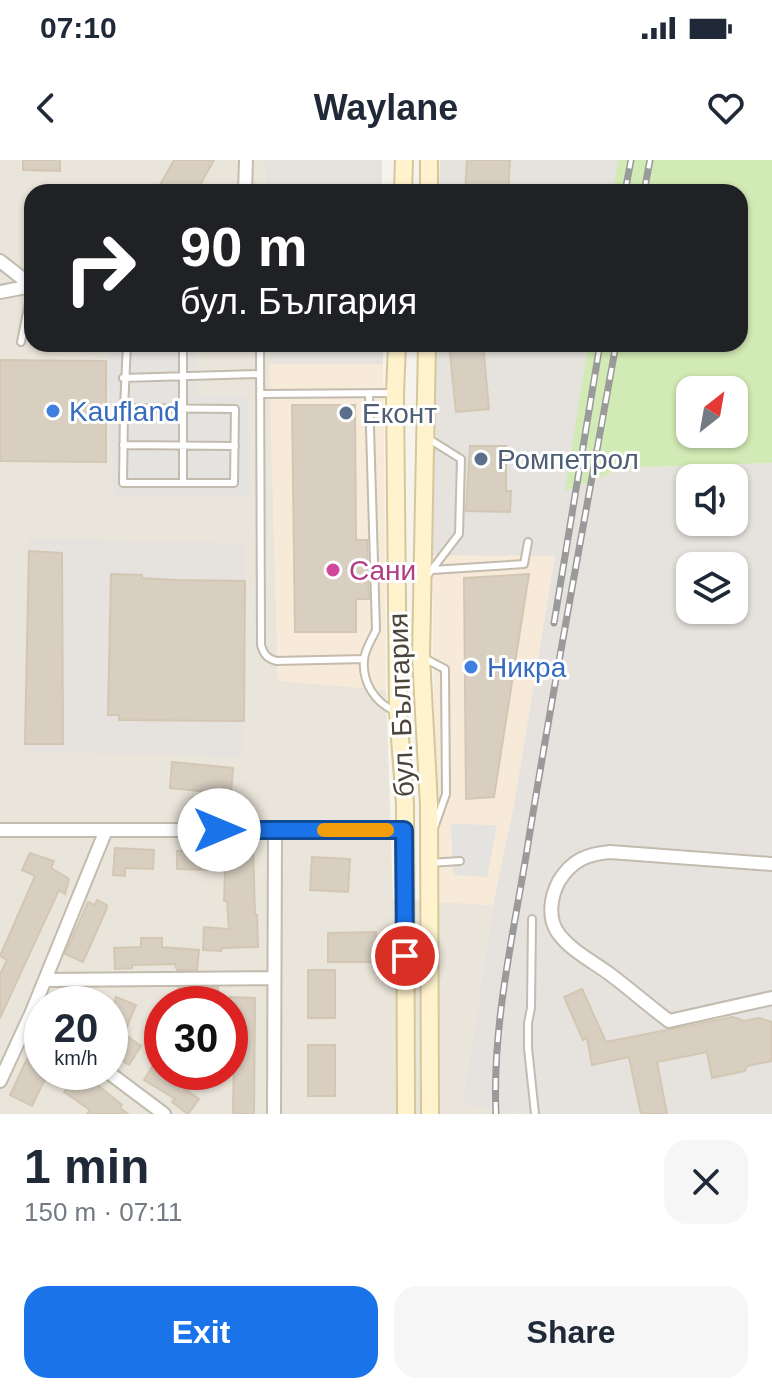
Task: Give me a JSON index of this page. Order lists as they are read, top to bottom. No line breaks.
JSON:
{"streets":{"main road":["бул. България"]},"places":["Kaufland","Еконт","Ромпетрол","Сани","Никра"],"north":"top right","page":{"status":"07:10","header":"Waylane","turn":["90 m","бул. България"],"speed":"20 km/h","limit":"30","heading":["1 min","150 m · 07:11"],"buttons":["Exit","Share"]}}
